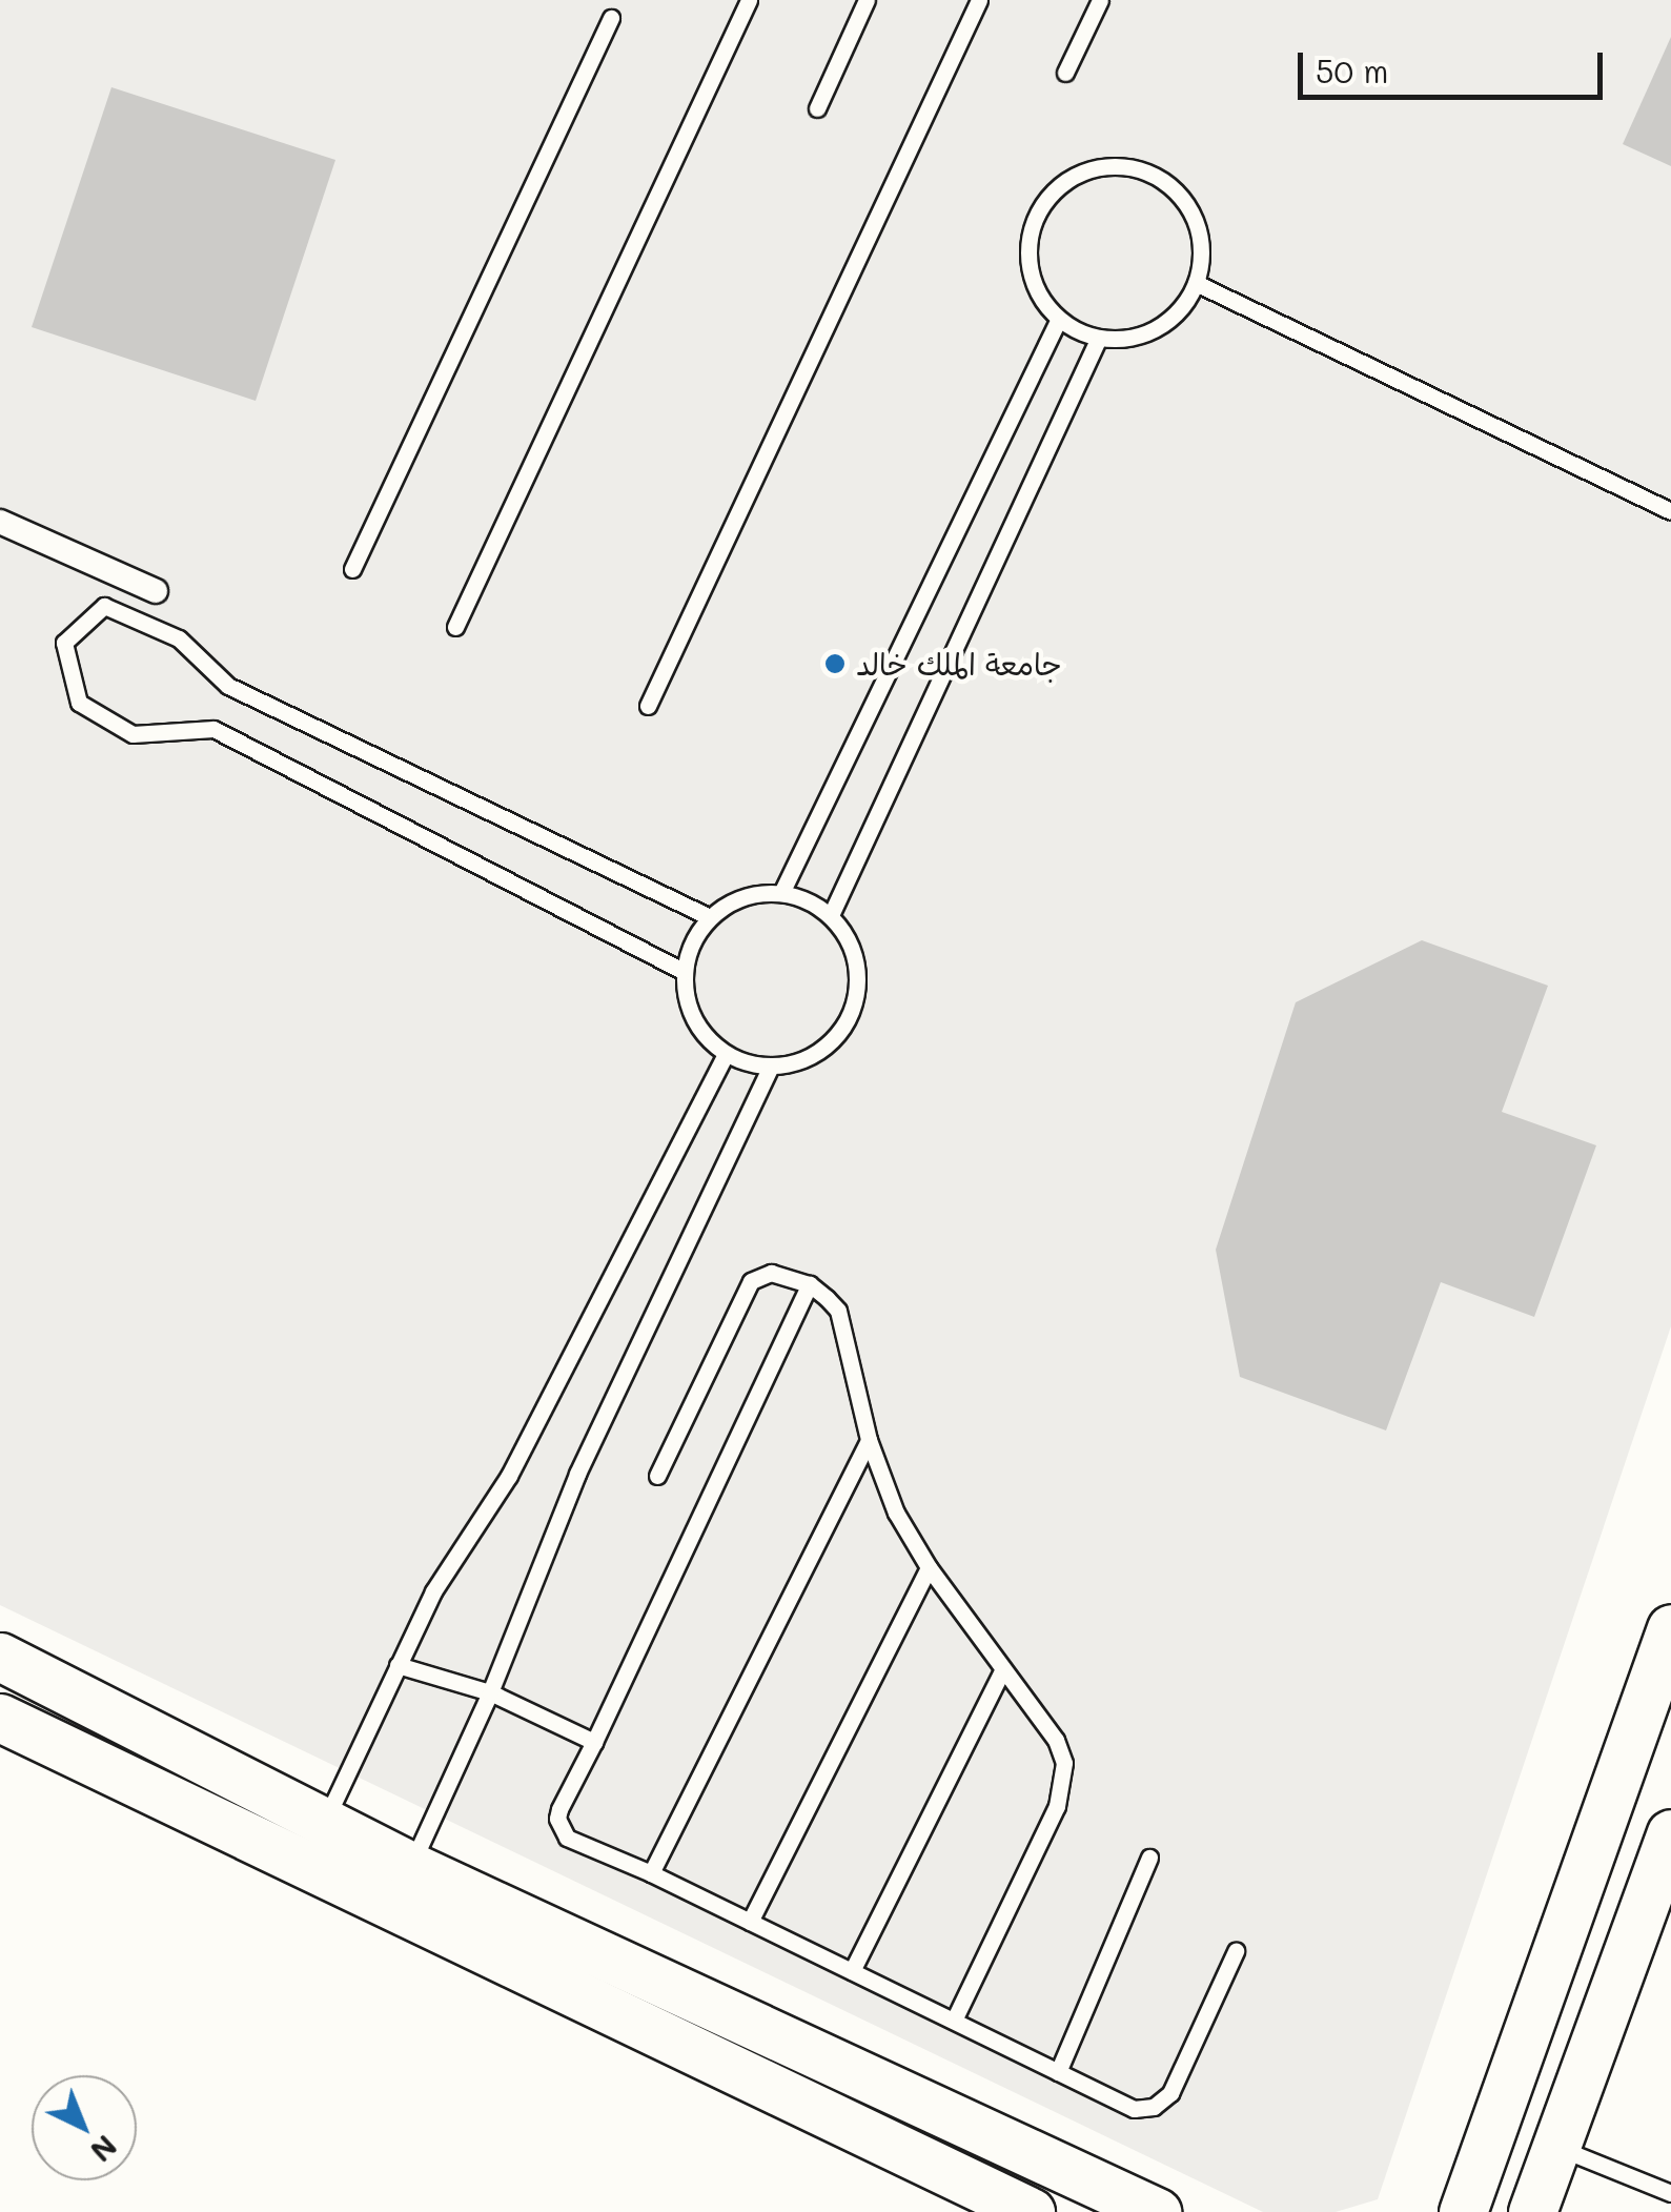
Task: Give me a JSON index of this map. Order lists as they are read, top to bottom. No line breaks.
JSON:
{"places":["جامعة الملك خالد"],"scale_bar":"50 m","north":"bottom right"}
